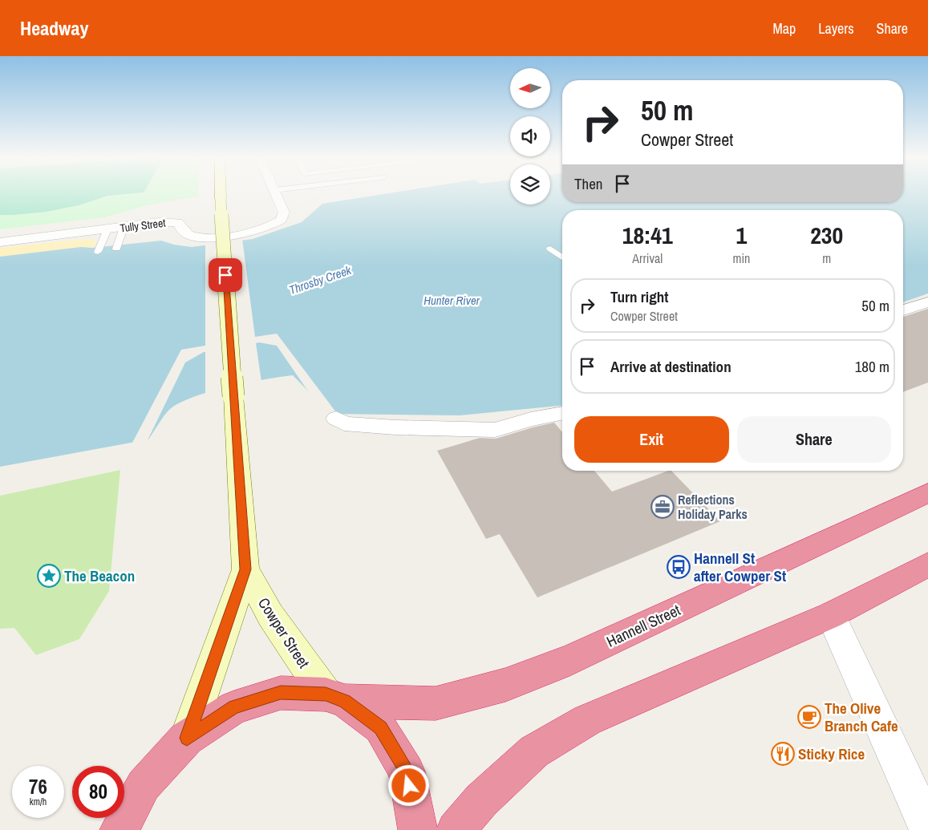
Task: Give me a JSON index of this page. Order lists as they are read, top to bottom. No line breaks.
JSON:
{"streets":{"highway":["Hannell Street"],"main road":["Cowper Street"],"street":["Tully Street"]},"crossings":[["Hannell Street","Cowper Street"]],"water":["Throsby Creek","Hunter River"],"places":{"office":["Reflections Holiday Parks"],"bus stop":["Hannell St after Cowper St"],"place":["The Beacon"],"cafe":["The Olive Branch Cafe"],"restaurant":["Sticky Rice"]},"north":"left","page":{"header":"Headway","nav":["Map","Layers","Share"],"turn":["50 m","Cowper Street"],"then":"Then","eta":["18:41","Arrival","1","min","230","m"],"list":[{"name":"Turn right","note":"Cowper Street","value":"50 m"},{"name":"Arrive at destination","value":"180 m"}],"buttons":["Exit","Share"],"speed":"76 km/h","limit":"80"}}
